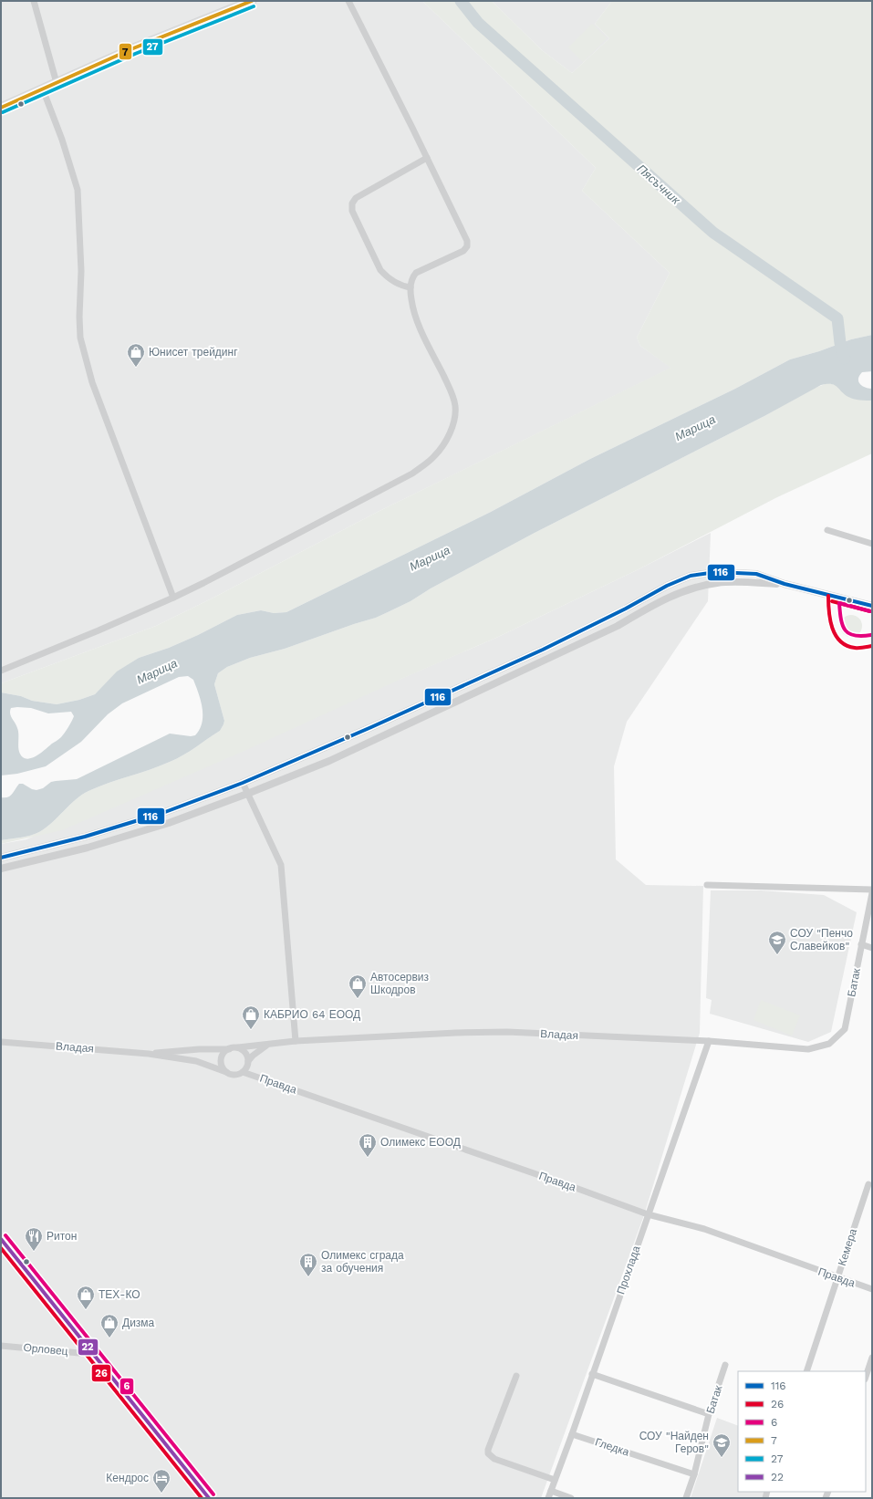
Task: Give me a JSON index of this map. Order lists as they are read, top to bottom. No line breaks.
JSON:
{"streets":{"street":["Батак","Владая","Правда","Кемера","Прохлада","Орловец","Гледка"]},"crossings":[["Батак","Владая"],["Батак","Гледка"],["Владая","Правда"],["Владая","Прохлада"],["Правда","Кемера"],["Правда","Прохлада"],["Прохлада","Гледка"]],"water":["Пясъчник","Марица"],"places":{"shop":["Юнисет трейдинг","Автосервиз Шкодров","КАБРИО 64 ЕООД","ТЕХ-КО","Дизма"],"school or university":["СОУ \"Пенчо Славейков\"","СОУ \"Найден Геров\""],"building":["Олимекс ЕООД","Олимекс сграда за обучения"],"restaurant":["Ритон"],"hotel":["Кендрос"]},"lines":["transit line 7","transit line 27","transit line 116","transit line 26","transit line 6","transit line 22"],"legend":["116","26","6","7","27","22"]}
